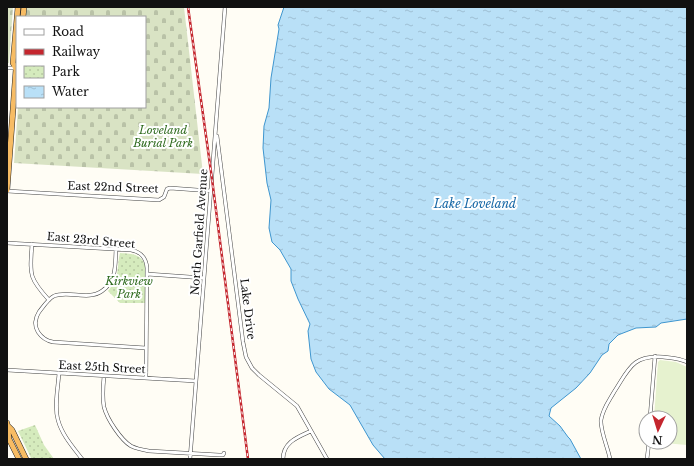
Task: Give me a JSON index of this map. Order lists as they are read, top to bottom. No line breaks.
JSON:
{"streets":{"street":["East 22nd Street","North Garfield Avenue","East 23rd Street","Lake Drive","East 25th Street"]},"crossings":[["East 22nd Street","North Garfield Avenue"],["North Garfield Avenue","Lake Drive"],["North Garfield Avenue","East 25th Street"]],"water":["Lake Loveland"],"parks":["Loveland Burial Park","Kirkview Park"],"legend":["Road","Railway","Park","Water"],"north":"bottom"}
